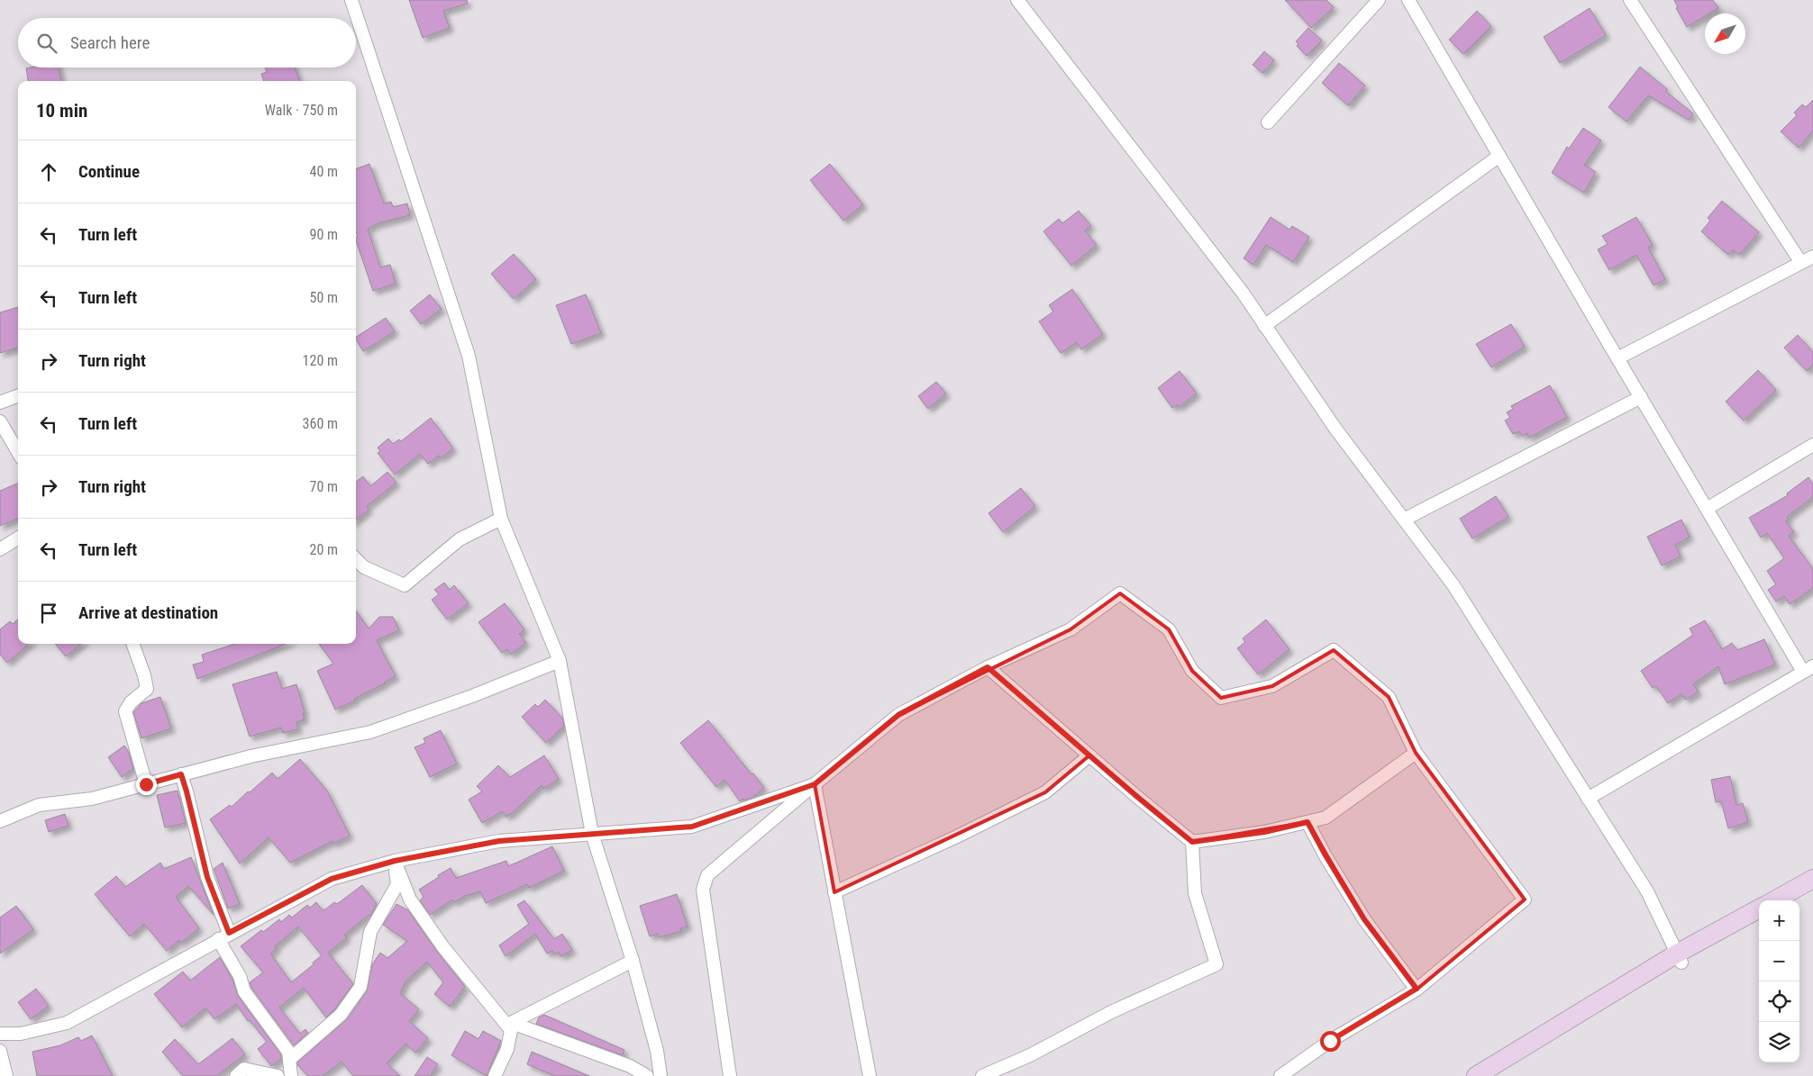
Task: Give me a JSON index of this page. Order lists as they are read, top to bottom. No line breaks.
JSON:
{"north":"bottom left","page":{"search":"Search here","heading":["10 min","Walk · 750 m"],"list":[["Continue","40 m"],["Turn left","90 m"],["Turn left","50 m"],["Turn right","120 m"],["Turn left","360 m"],["Turn right","70 m"],["Turn left","20 m"],"Arrive at destination"],"map_buttons":["+","−"]}}
